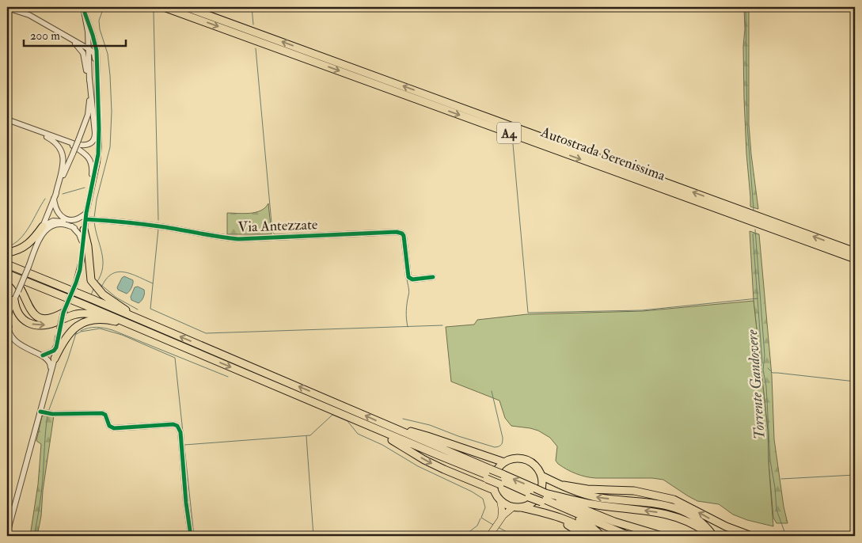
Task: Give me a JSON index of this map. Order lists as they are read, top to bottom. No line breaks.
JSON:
{"streets":{"highway":["A4","Autostrada Serenissima"],"street":["Via Antezzate"]},"water":["Torrente Gandovere"],"scale_bar":"200 m"}
